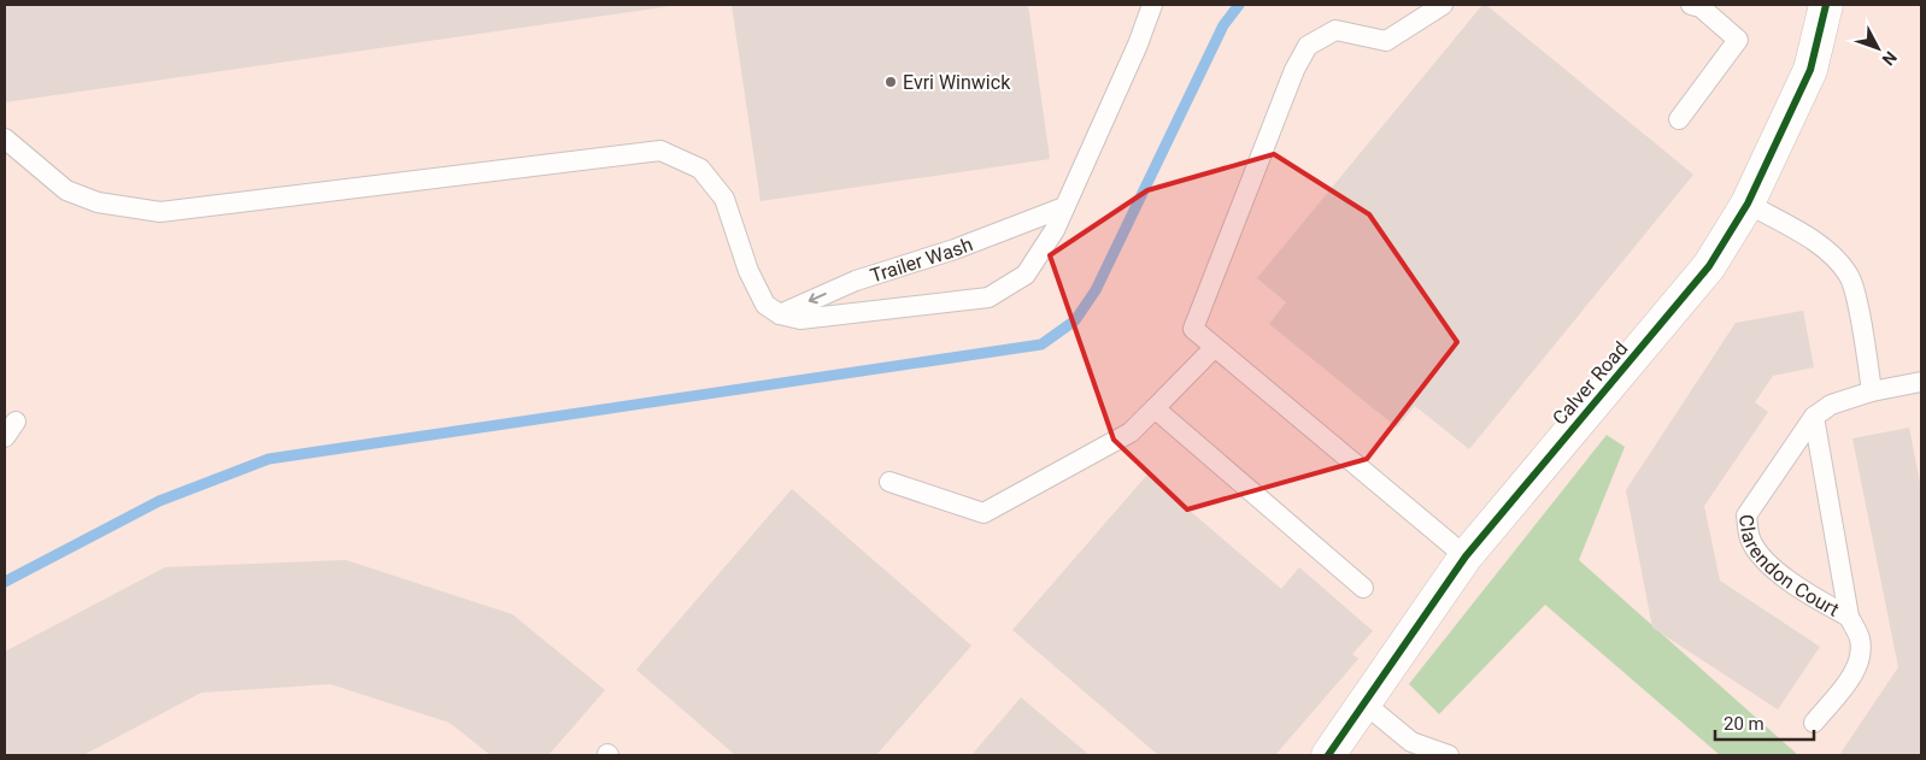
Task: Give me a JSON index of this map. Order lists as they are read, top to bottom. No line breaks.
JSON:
{"streets":{"street":["Calver Road"],"lane":["Trailer Wash","Clarendon Court"]},"places":["Evri Winwick"],"scale_bar":"20 m","north":"bottom right"}
